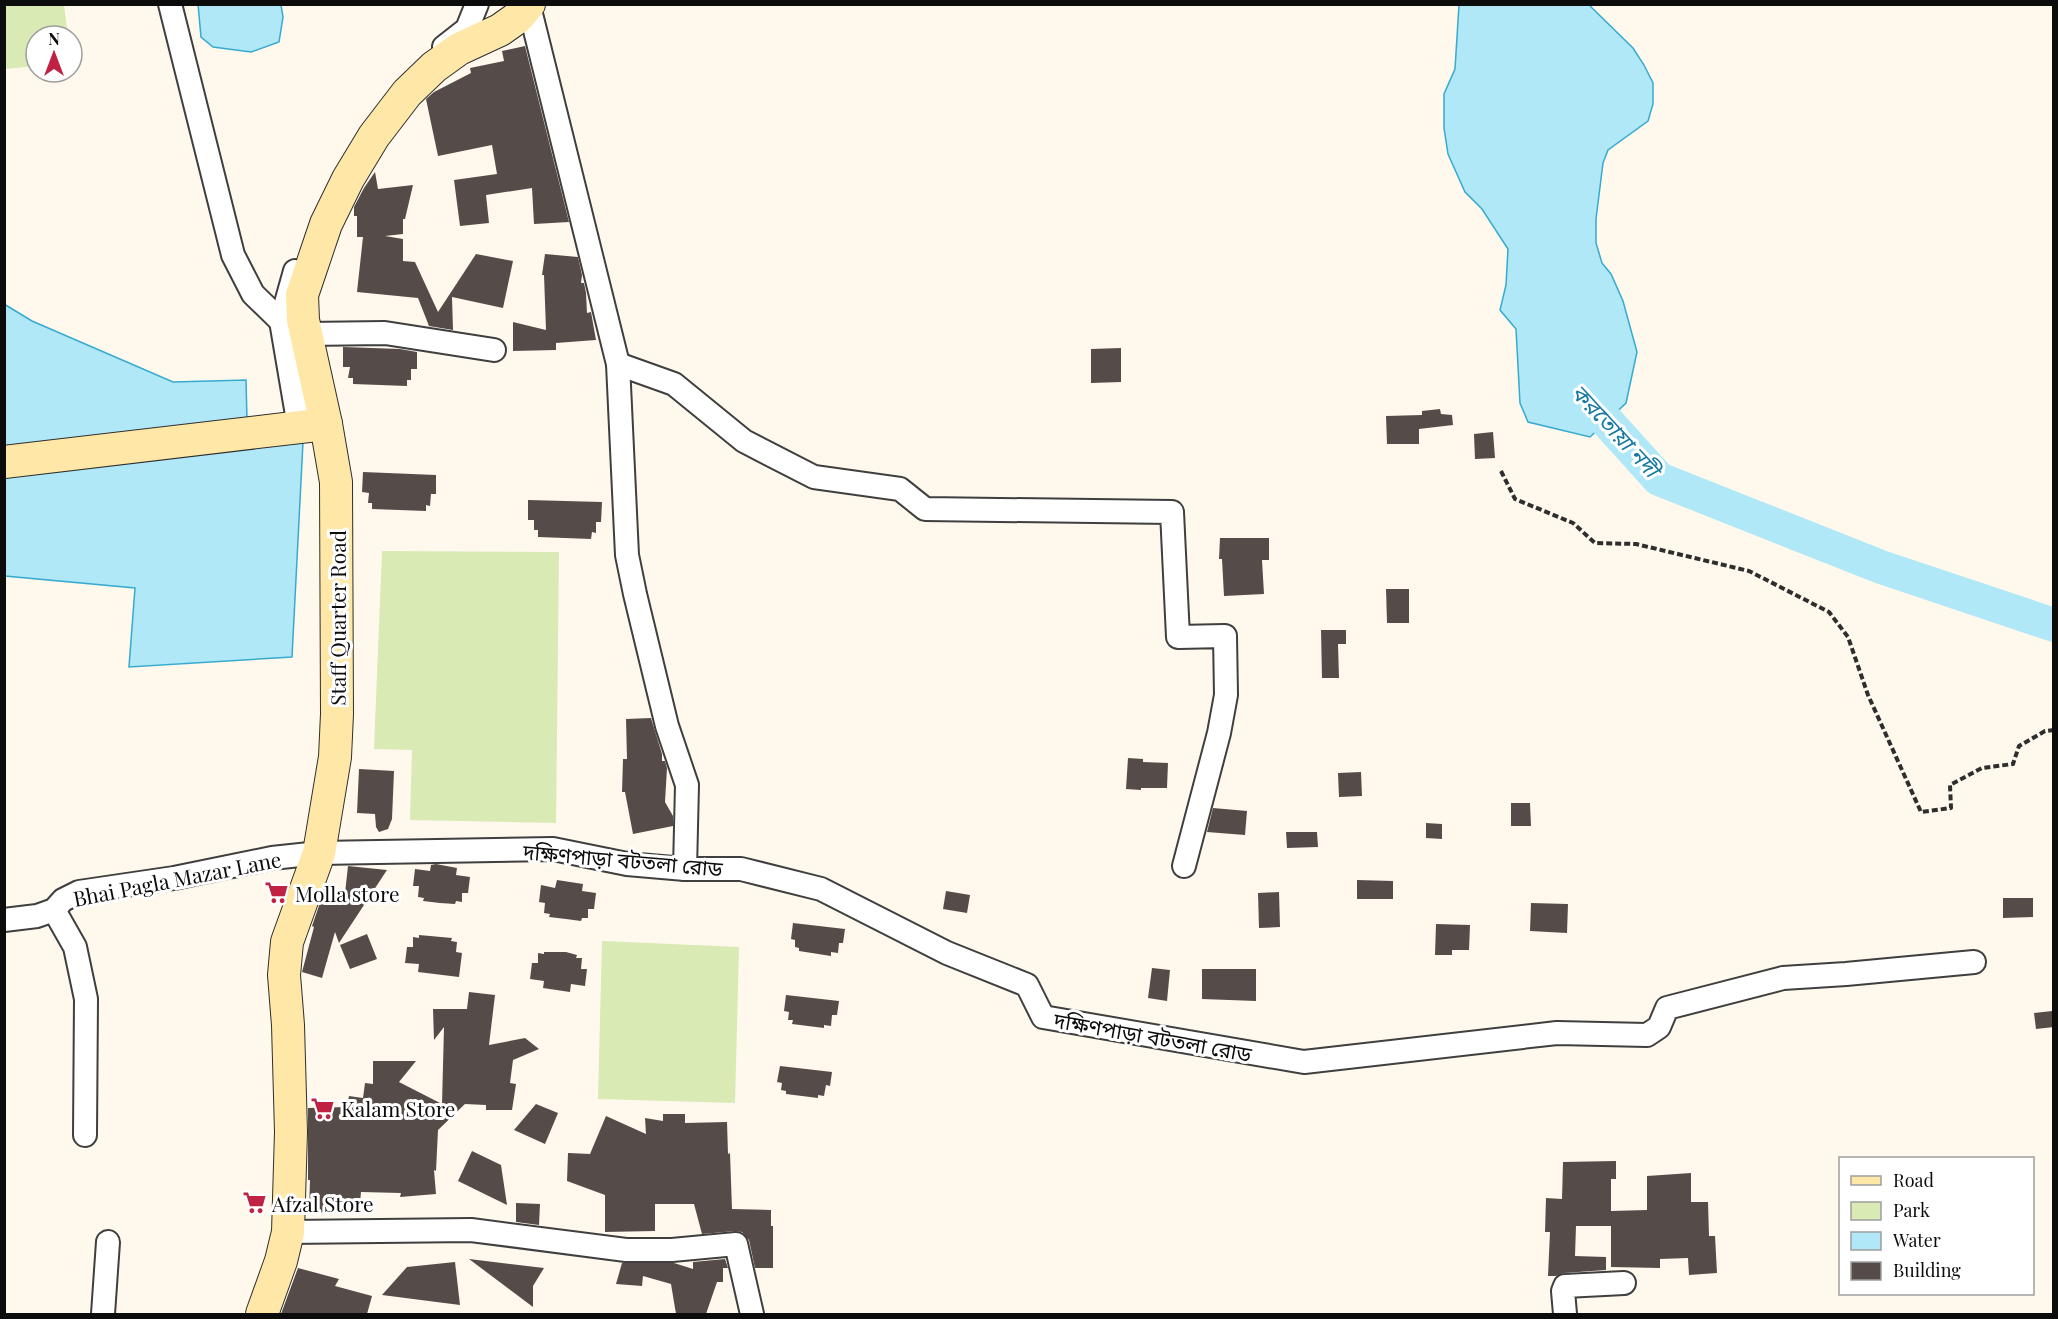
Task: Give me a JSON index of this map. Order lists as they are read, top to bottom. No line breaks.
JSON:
{"streets":{"street":["Staff Quarter Road","দক্ষিণপাড়া বটতলা রোড","Bhai Pagla Mazar Lane"]},"crossings":[["Staff Quarter Road","দক্ষিণপাড়া বটতলা রোড"],["Staff Quarter Road","Bhai Pagla Mazar Lane"],["দক্ষিণপাড়া বটতলা রোড","Bhai Pagla Mazar Lane"]],"water":["করতোয়া নদী"],"places":{"supermarket":["Molla store","Kalam Store","Afzal Store"]},"legend":["Road","Park","Water","Building"],"north":"top"}
